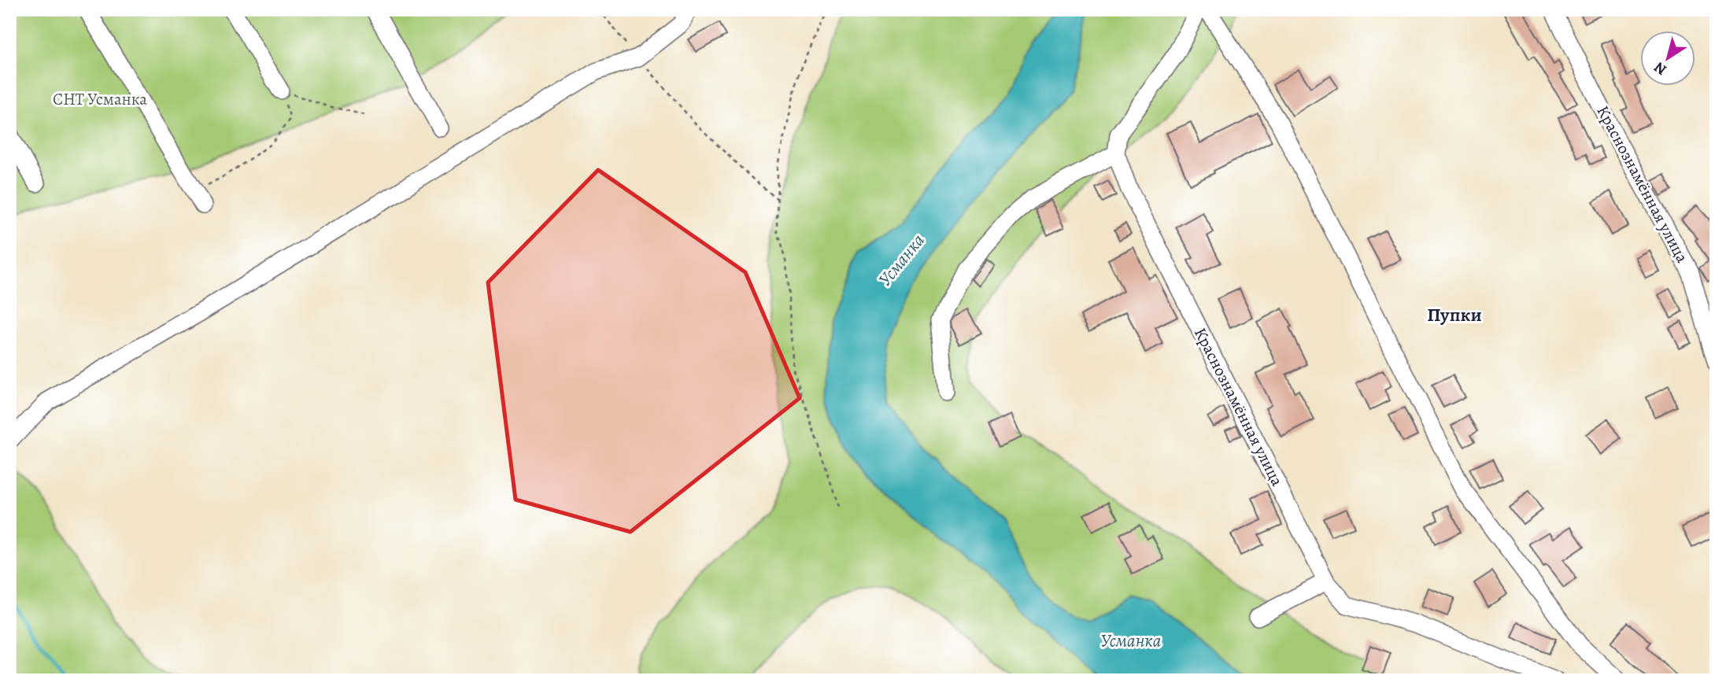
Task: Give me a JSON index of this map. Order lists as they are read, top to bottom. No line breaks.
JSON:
{"streets":{"street":["Краснознамённая улица"]},"districts":["Пупки"],"water":["Усманка"],"parks":["СНТ Усманка"],"north":"bottom left"}
